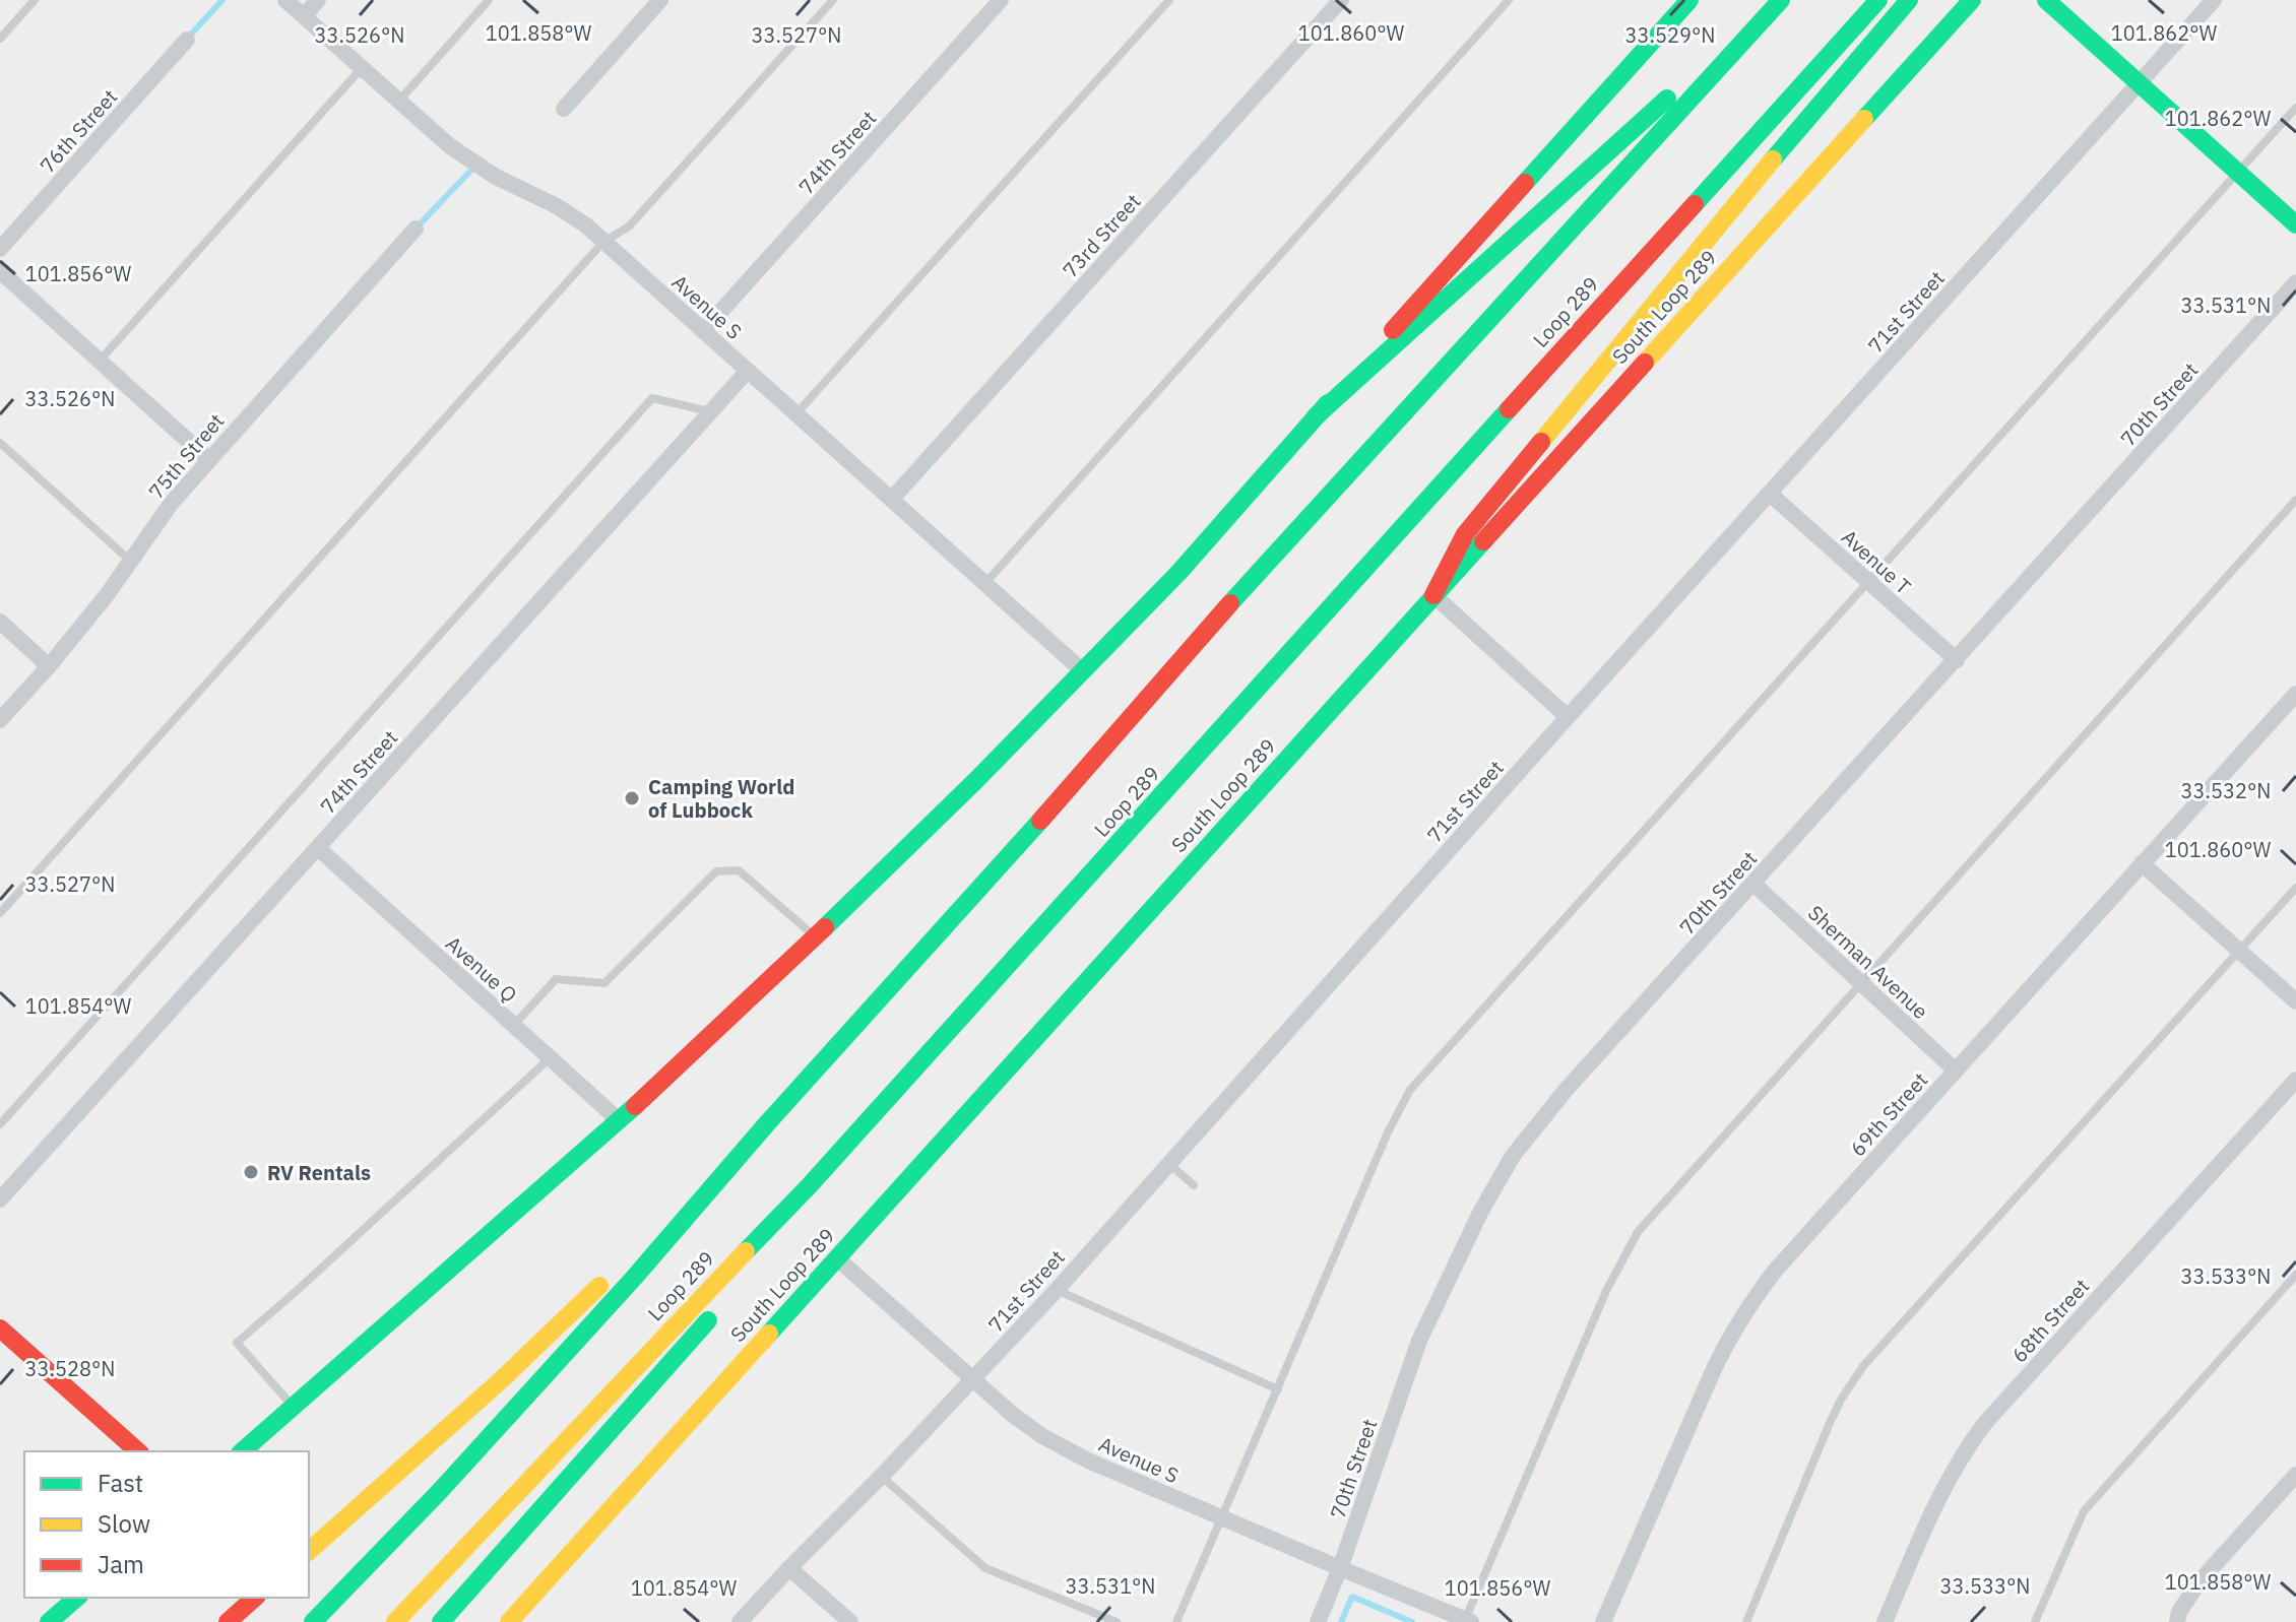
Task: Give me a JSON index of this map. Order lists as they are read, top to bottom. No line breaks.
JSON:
{"streets":{"main road":["South Loop 289","Loop 289"],"street":["76th Street","74th Street","73rd Street","Avenue S","71st Street","70th Street","75th Street","Avenue T","Sherman Avenue","Avenue Q","69th Street","68th Street"]},"crossings":[["74th Street","Avenue S"],["74th Street","Avenue Q"],["73rd Street","Avenue S"],["Avenue S","South Loop 289"],["Avenue S","71st Street"],["Avenue S","70th Street"],["71st Street","Avenue T"],["70th Street","Avenue T"],["70th Street","Sherman Avenue"],["Sherman Avenue","69th Street"]],"places":["Camping World of Lubbock","RV Rentals"],"legend":["Fast","Slow","Jam"],"coordinates":["101.858°W","101.860°W","101.862°W","33.527°N","33.529°N","33.526°N","101.856°W","33.531°N","33.532°N","101.854°W","33.533°N","33.528°N"]}
